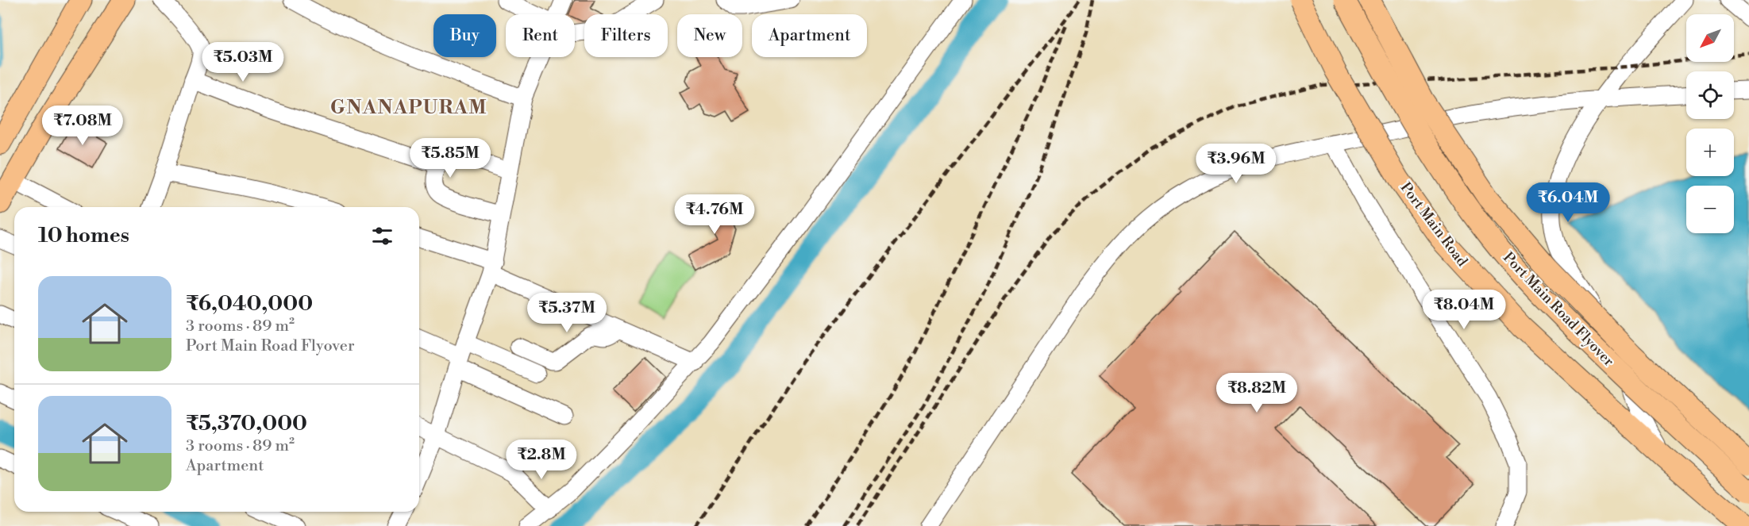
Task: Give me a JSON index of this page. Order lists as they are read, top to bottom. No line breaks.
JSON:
{"streets":{"main road":["Port Main Road","Port Main Road Flyover"]},"districts":["GNANAPURAM"],"north":"bottom left","page":{"map_buttons":["+","−"],"chip":["Buy","Rent","Filters","New","Apartment"],"price":["₹5.03M","₹7.08M","₹5.85M","₹3.96M","₹6.04M","₹4.76M","₹8.04M","₹5.37M","₹8.82M","₹2.8M"],"heading":"10 homes","list":[{"name":"₹6,040,000","note":"3 rooms · 89 m² · Port Main Road Flyover"},{"name":"₹5,370,000","note":"3 rooms · 89 m² · Apartment"}]}}
